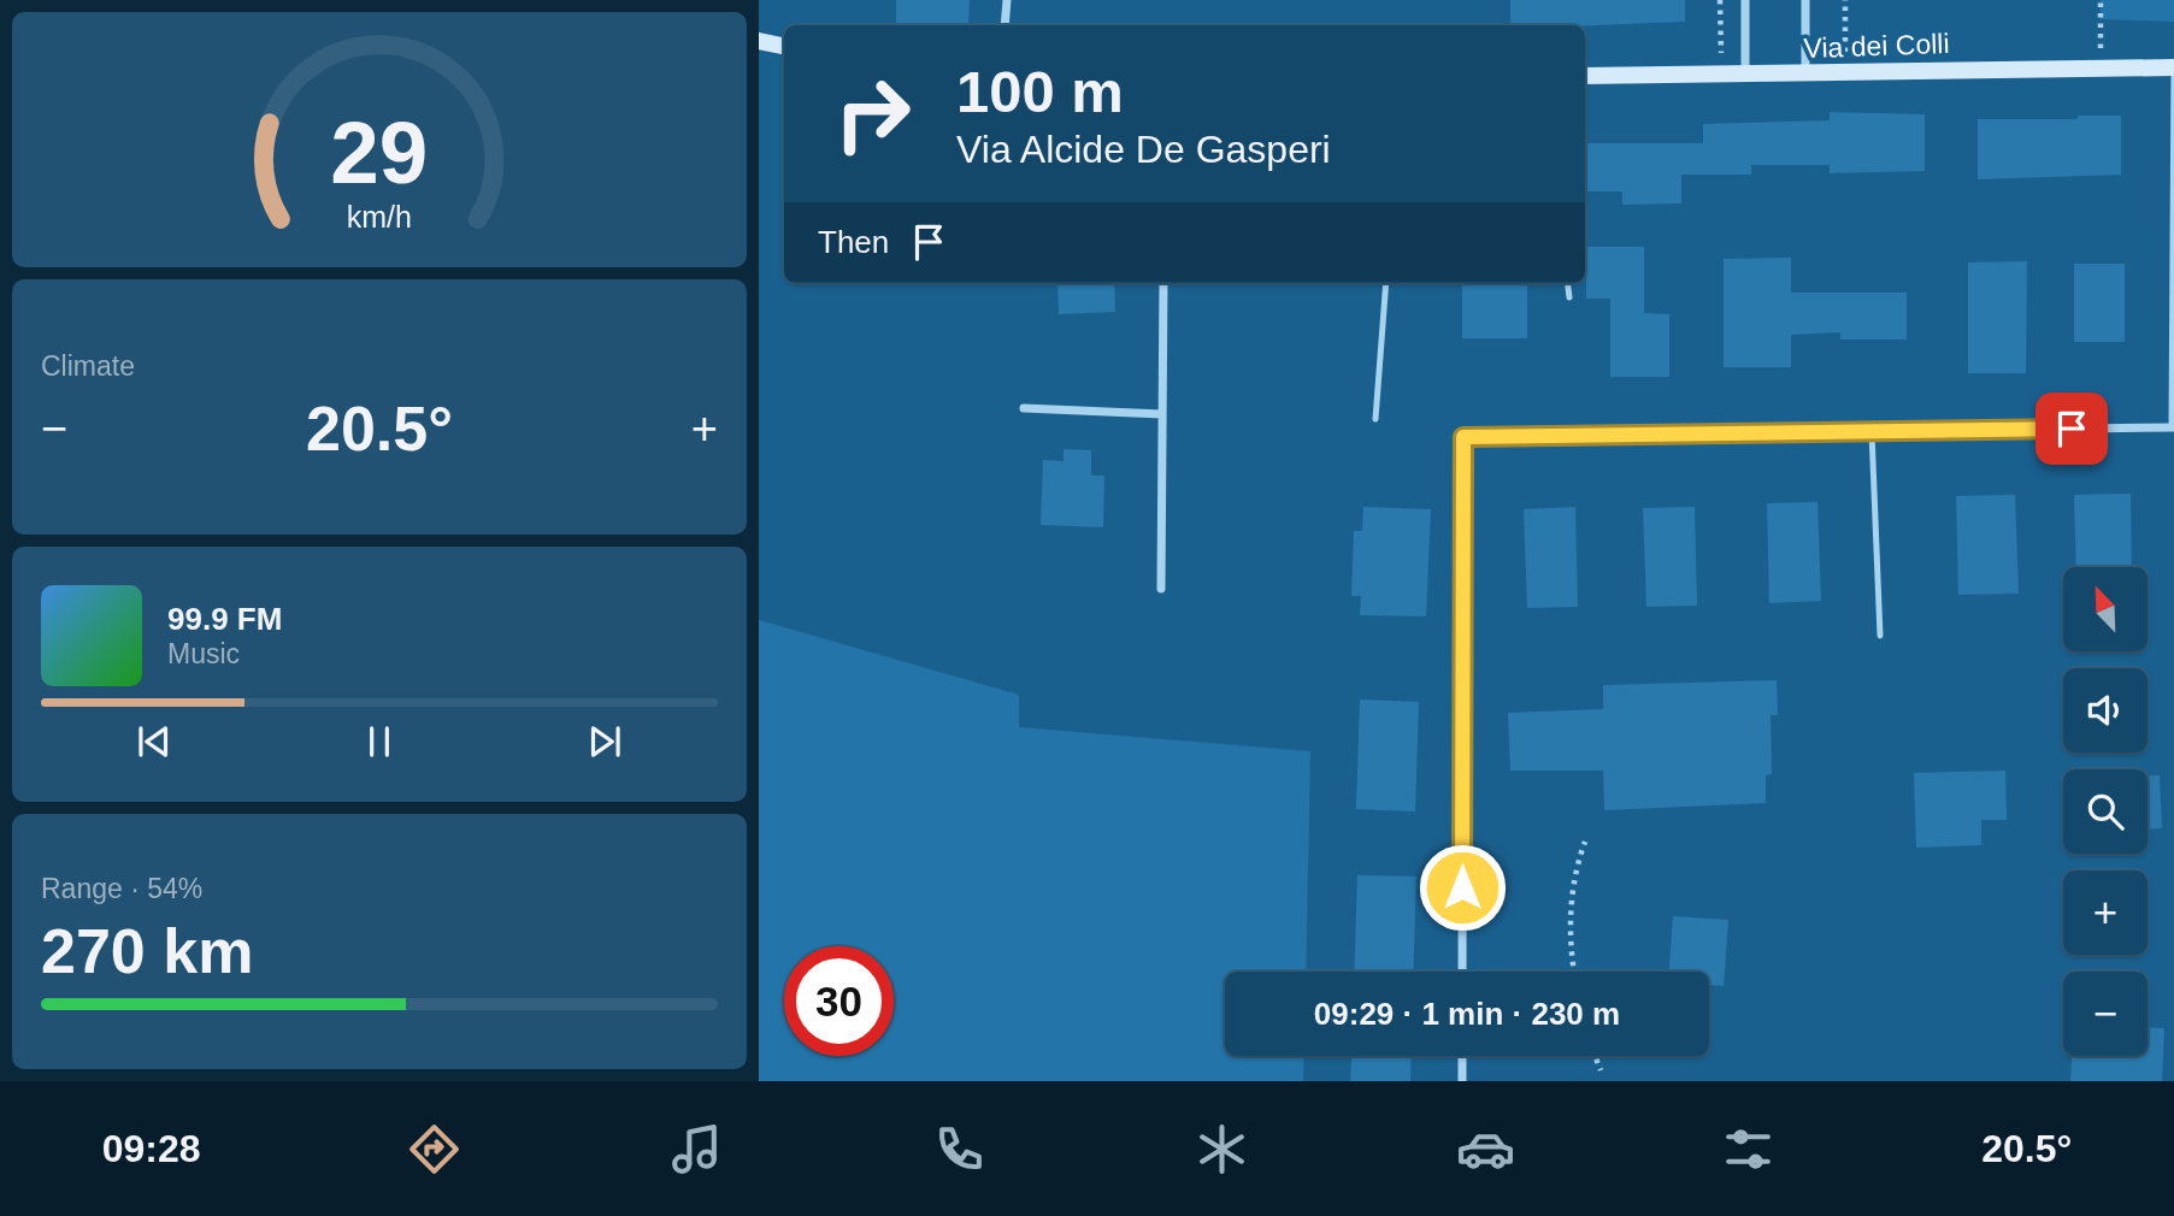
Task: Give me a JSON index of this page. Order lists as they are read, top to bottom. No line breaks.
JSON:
{"streets":{"street":["Via dei Colli"]},"north":"top left","page":{"turn":["100 m","Via Alcide De Gasperi"],"then":"Then","tile":["Climate",["Range · 54%","270 km"]],"heat":["−","20.5°","+"],"map_buttons":["+","−"],"song":["99.9 FM","Music"],"limit":"30","trip":"09:29 · 1 min · 230 m","tabs":["09:28","20.5°"],"gauge":["29","km/h"]}}
